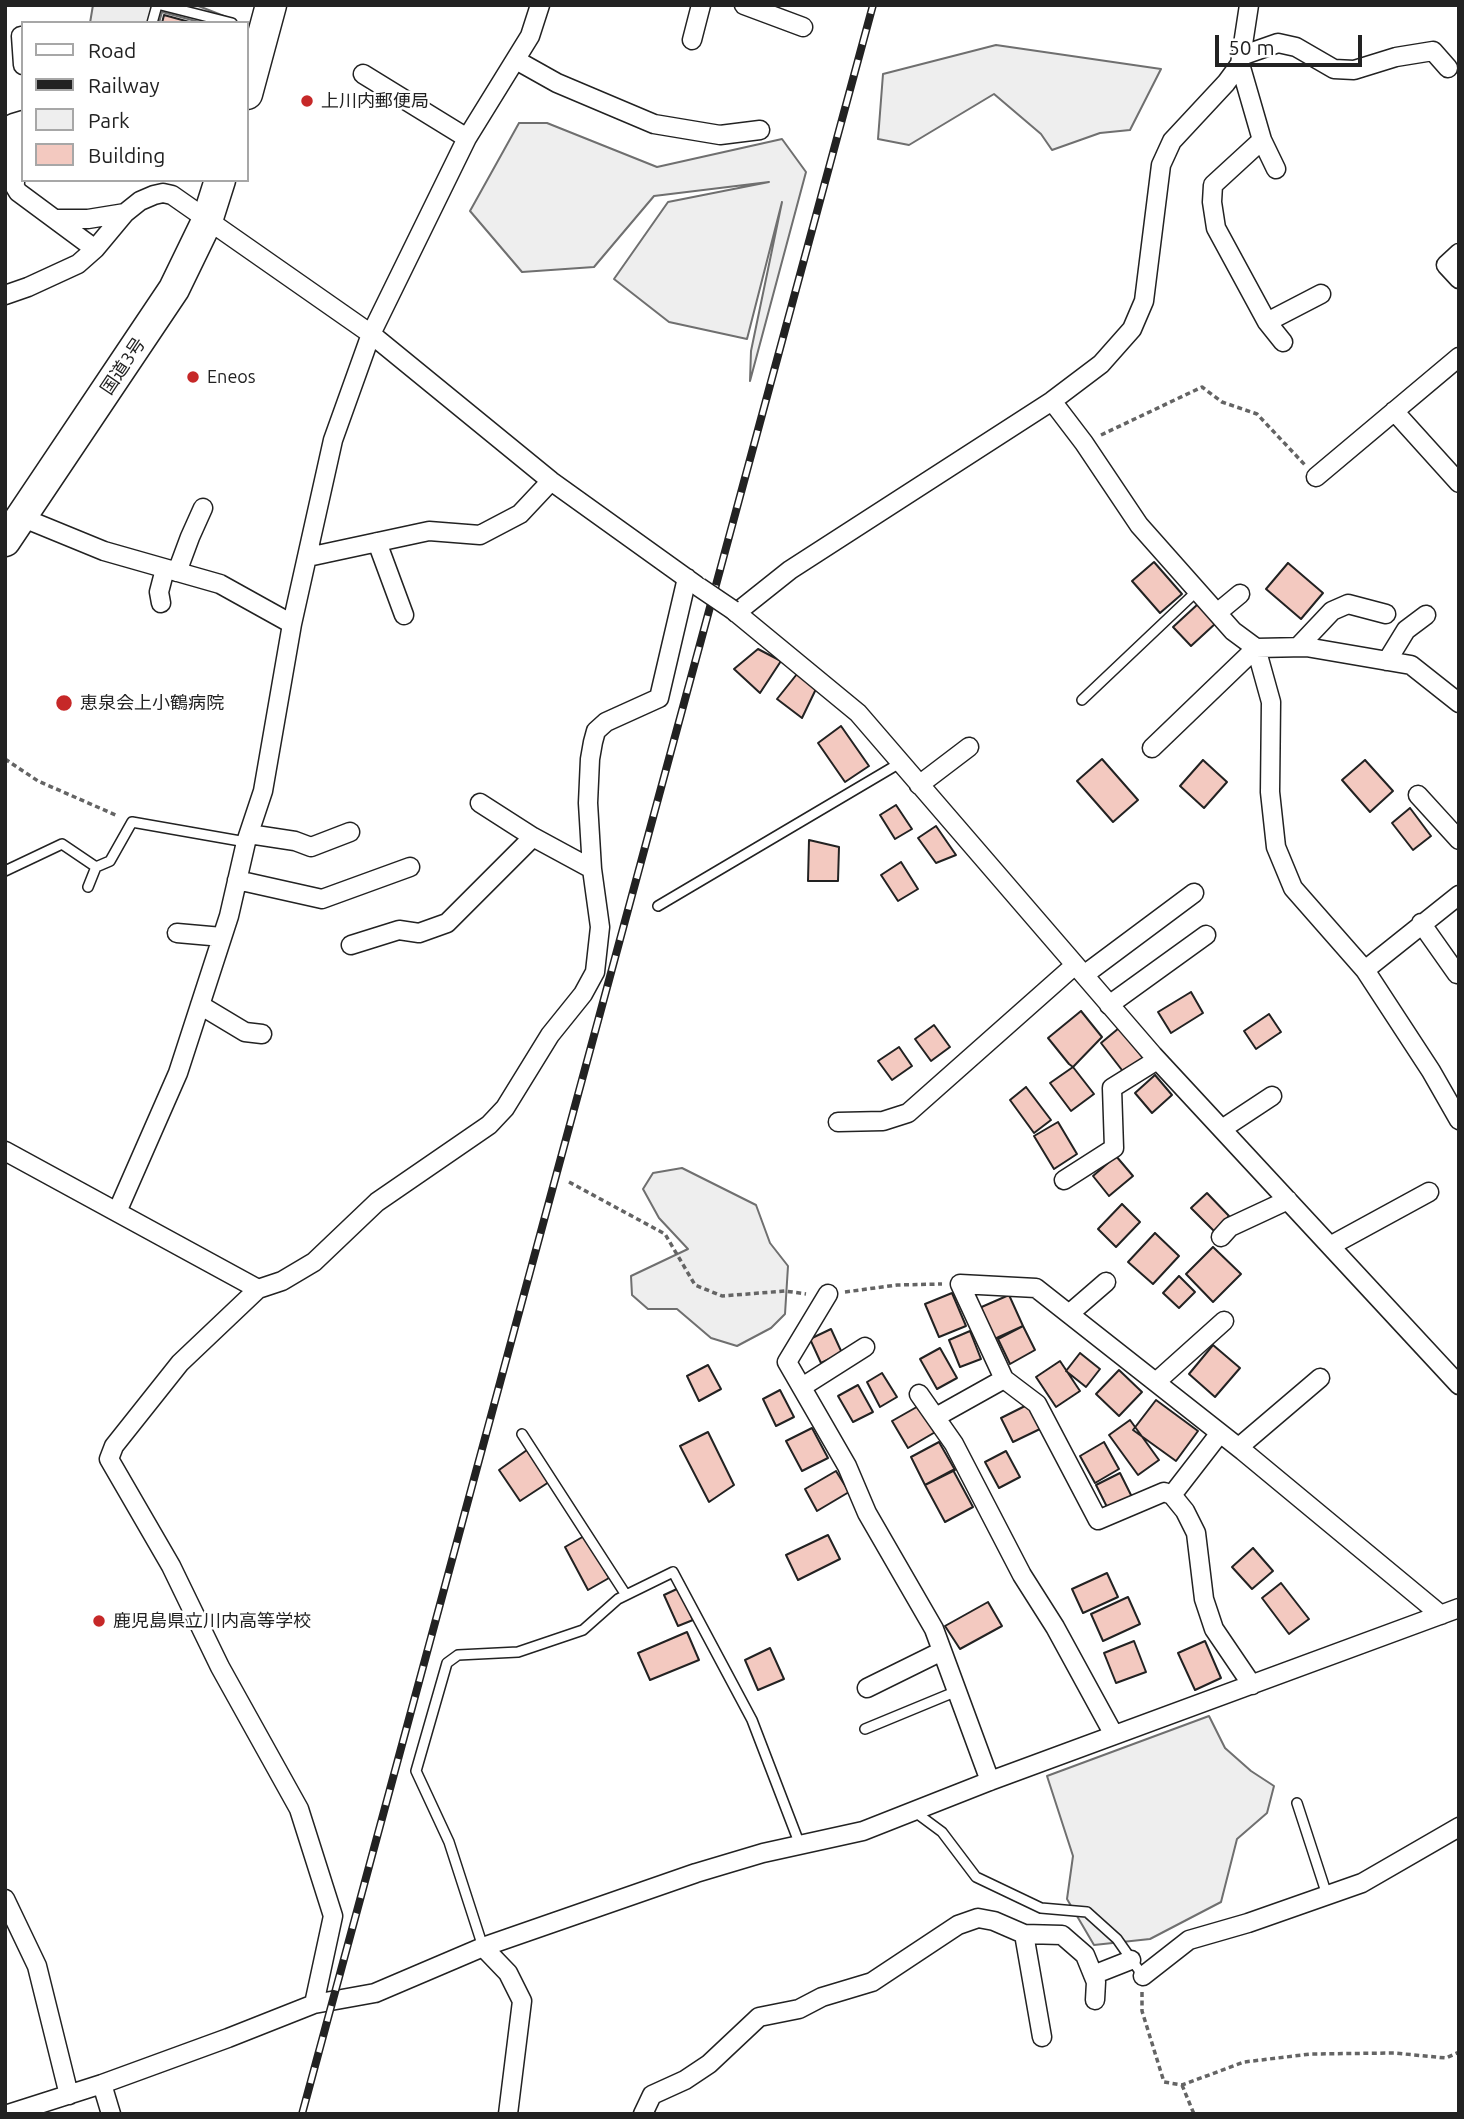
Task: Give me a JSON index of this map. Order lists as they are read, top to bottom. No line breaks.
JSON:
{"streets":{"highway":["国道3号"]},"places":["上川内郵便局","Eneos","恵泉会上小鶴病院","鹿児島県立川内高等学校"],"legend":["Road","Railway","Park","Building"],"scale_bar":"50 m"}
